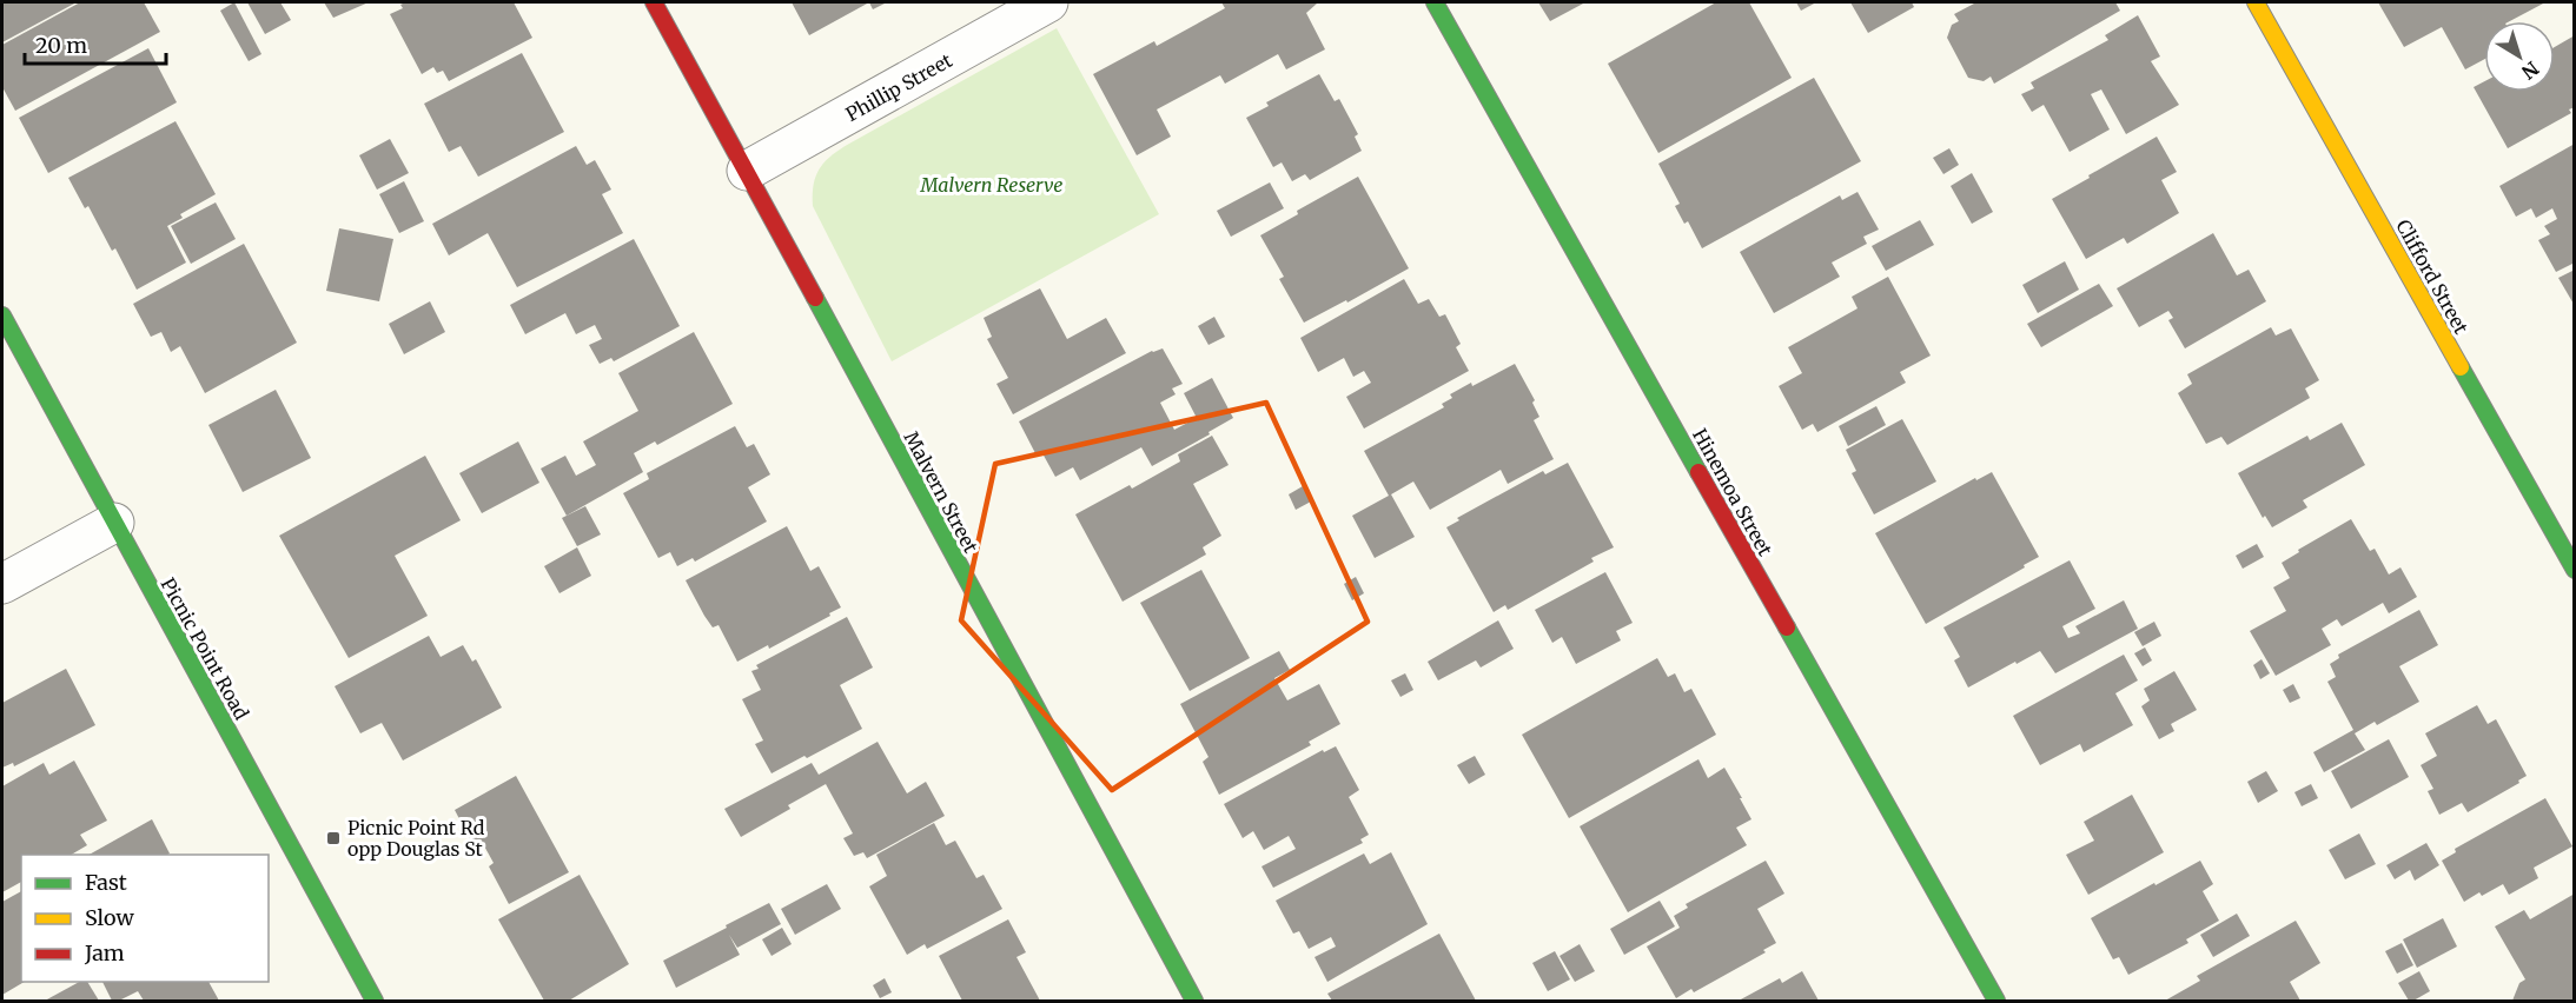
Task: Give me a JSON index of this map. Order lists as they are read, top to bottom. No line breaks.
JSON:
{"streets":{"street":["Phillip Street","Clifford Street","Malvern Street","Hinemoa Street","Picnic Point Road"]},"crossings":[["Phillip Street","Malvern Street"]],"parks":["Malvern Reserve"],"places":{"transit":["Picnic Point Rd opp Douglas St"]},"legend":["Fast","Slow","Jam"],"scale_bar":"20 m","north":"bottom right"}
